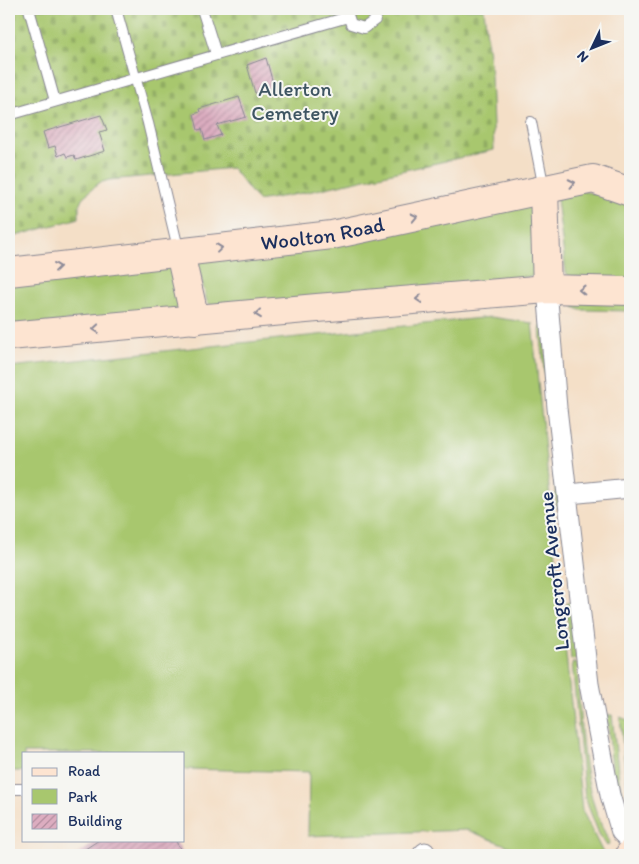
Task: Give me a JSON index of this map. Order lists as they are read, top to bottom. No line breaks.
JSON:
{"streets":{"main road":["Woolton Road"],"street":["Longcroft Avenue"]},"parks":["Allerton Cemetery"],"legend":["Road","Park","Building"],"north":"bottom left"}
